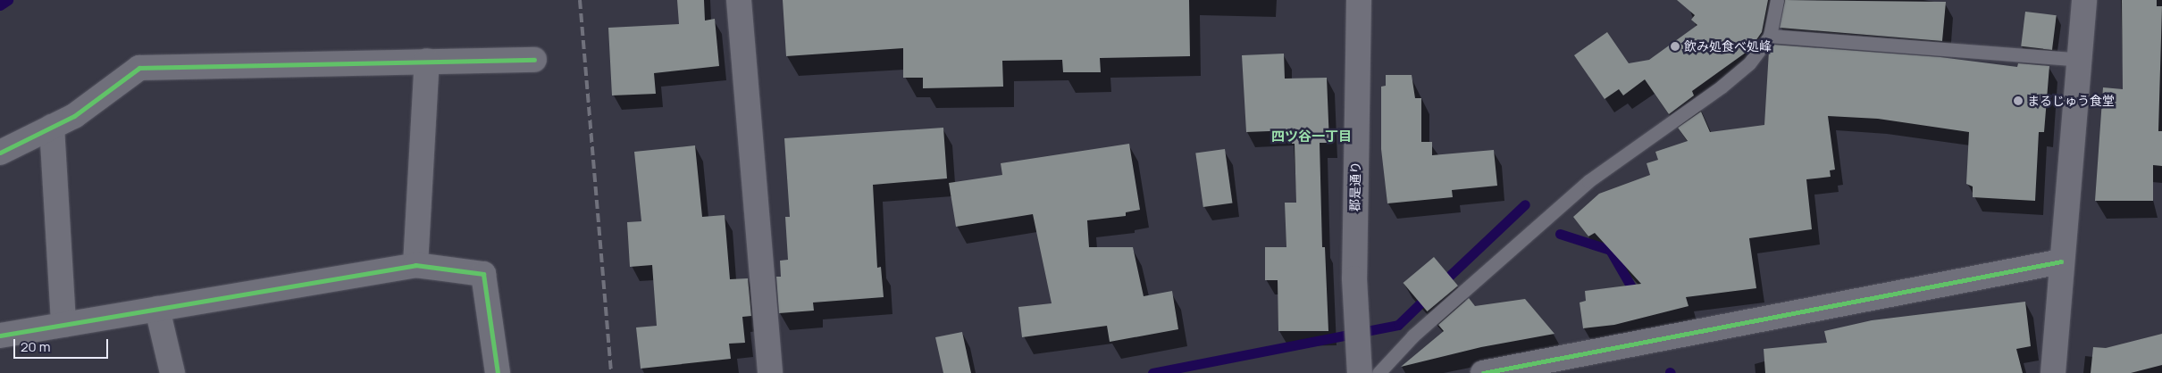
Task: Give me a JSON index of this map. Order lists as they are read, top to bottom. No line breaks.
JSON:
{"streets":{"street":["郡是通り"]},"districts":["四ツ谷一丁目"],"places":["飲み処食べ処峰","まるじゅう食堂"],"scale_bar":"20 m"}
